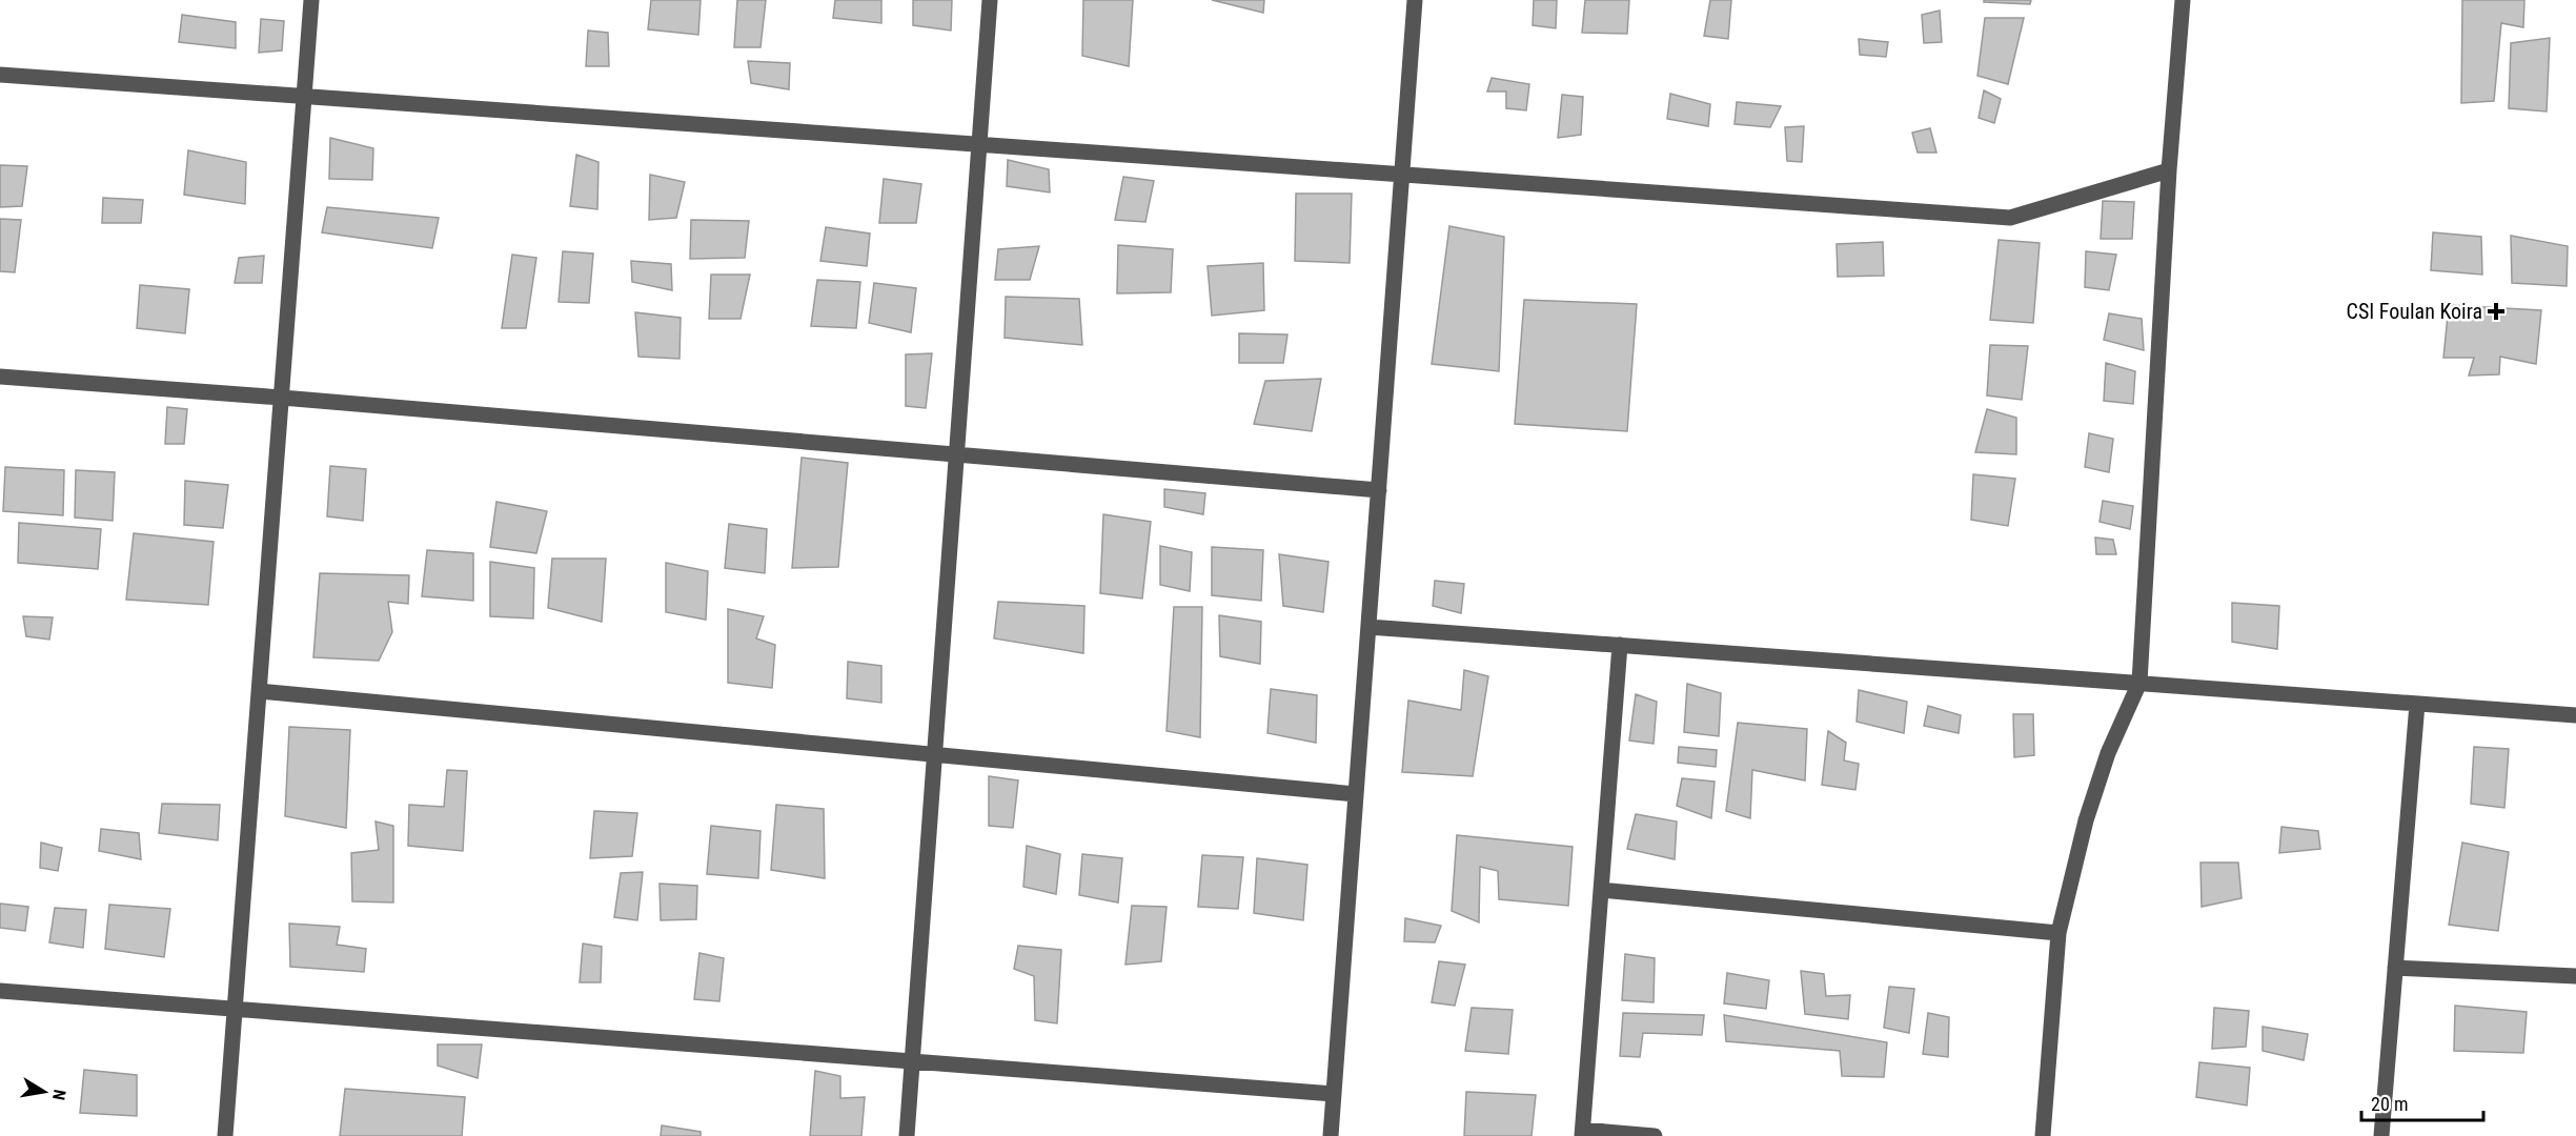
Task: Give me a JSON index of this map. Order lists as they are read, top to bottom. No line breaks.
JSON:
{"places":{"health":["CSI Foulan Koira"]},"scale_bar":"20 m","north":"right"}
